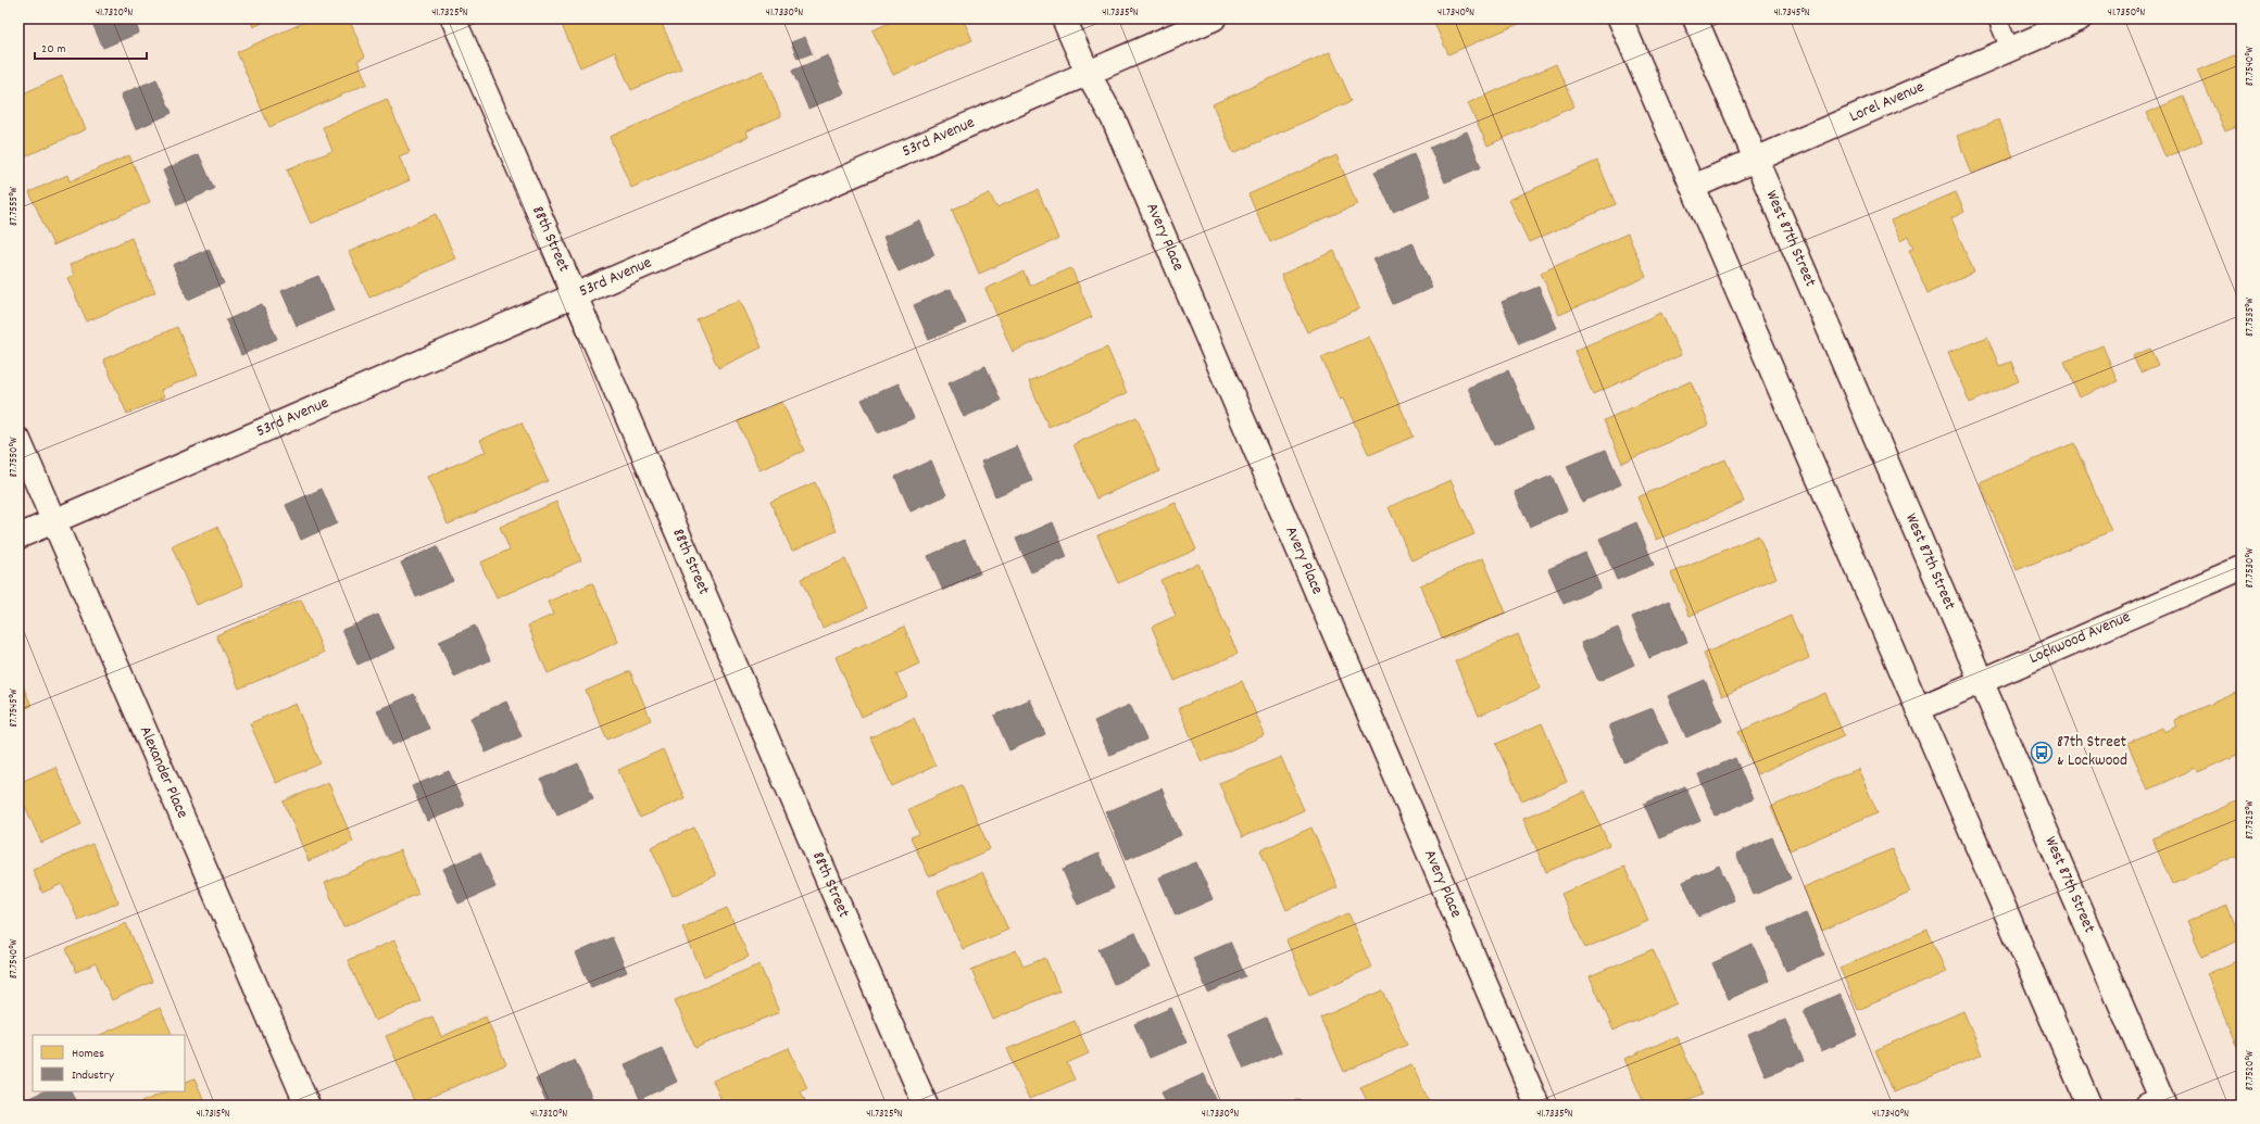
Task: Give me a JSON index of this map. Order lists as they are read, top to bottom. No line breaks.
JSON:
{"streets":{"street":["Lorel Avenue","53rd Avenue","Avery Place","88th Street","West 87th Street","Lockwood Avenue","Alexander Place"]},"crossings":[["Lorel Avenue","West 87th Street"],["53rd Avenue","Avery Place"],["53rd Avenue","88th Street"],["53rd Avenue","Alexander Place"],["West 87th Street","Lockwood Avenue"]],"places":{"bus stop":["87th Street & Lockwood"]},"legend":["Homes","Industry"],"scale_bar":"20 m","coordinates":["41.7320°N","41.7325°N","41.7330°N","41.7335°N","41.7340°N","41.7345°N","41.7350°N","87.7540°W","87.7555°W","87.7535°W","87.7550°W","87.7530°W","87.7545°W","87.7525°W","87.7520°W","41.7315°N"]}
